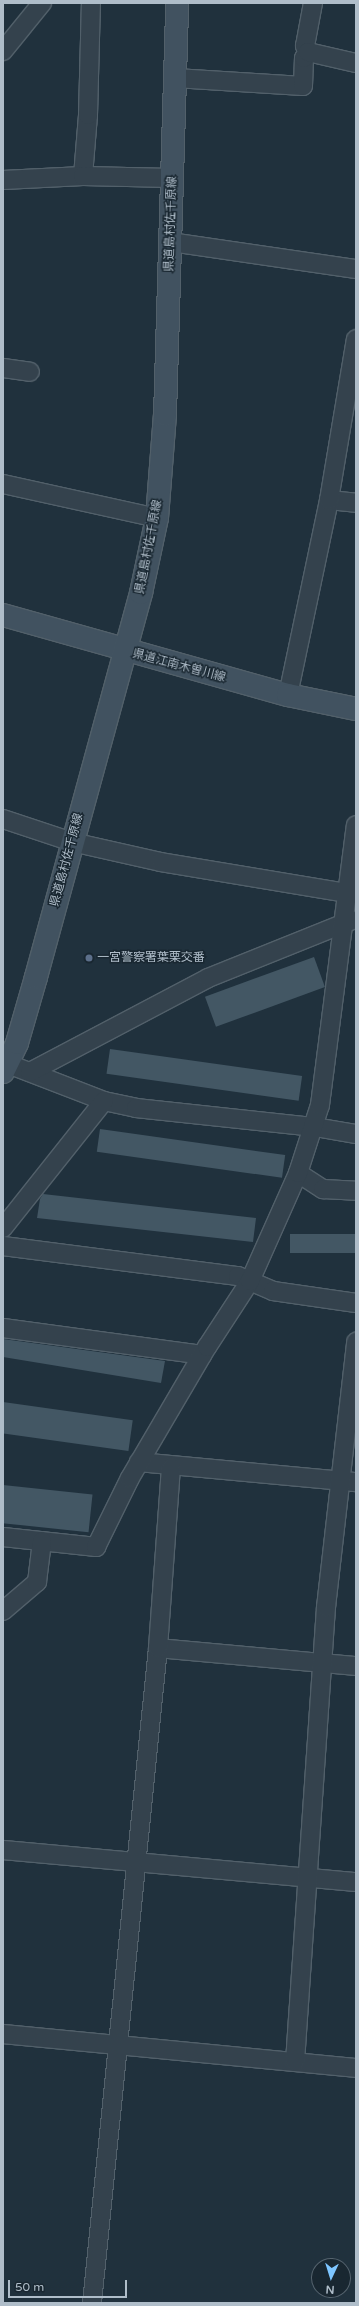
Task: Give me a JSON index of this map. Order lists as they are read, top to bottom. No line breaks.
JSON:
{"streets":{"main road":["県道島村佐千原線","県道江南木曽川線"]},"crossings":[["県道島村佐千原線","県道江南木曽川線"]],"places":["一宮警察署葉栗交番"],"scale_bar":"50 m","north":"bottom"}
